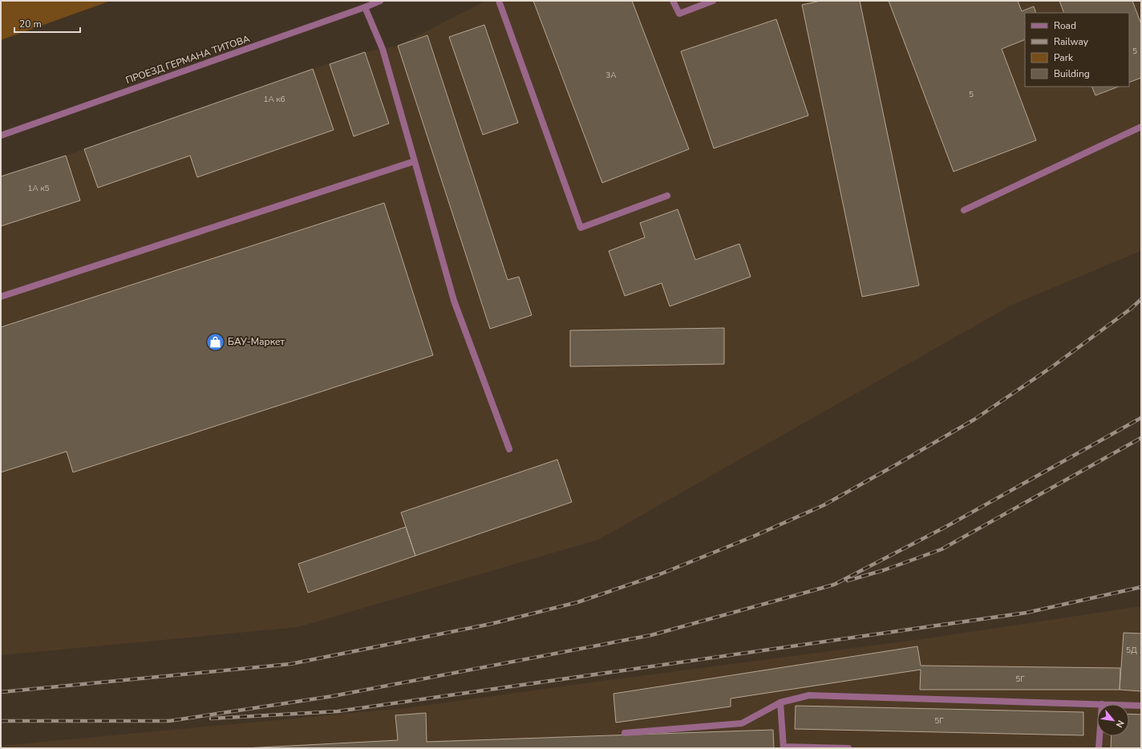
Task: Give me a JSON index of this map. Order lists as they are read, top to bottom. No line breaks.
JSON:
{"streets":{"street":["ПРОЕЗД ГЕРМАНА ТИТОВА"]},"places":{"shop":["БАУ-Маркет"]},"house_numbers":["5","3А","5","1А к6","1А к5","5Д","5Г","5Г"],"legend":["Road","Railway","Park","Building"],"scale_bar":"20 m","north":"bottom right"}
